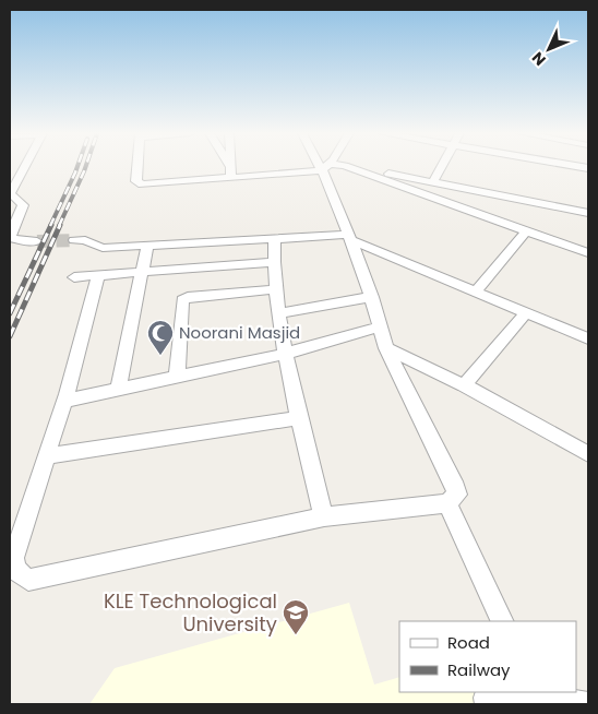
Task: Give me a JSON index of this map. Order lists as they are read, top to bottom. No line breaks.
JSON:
{"places":{"mosque":["Noorani Masjid"],"school or university":["KLE Technological University"]},"legend":["Road","Railway"],"north":"bottom left"}
